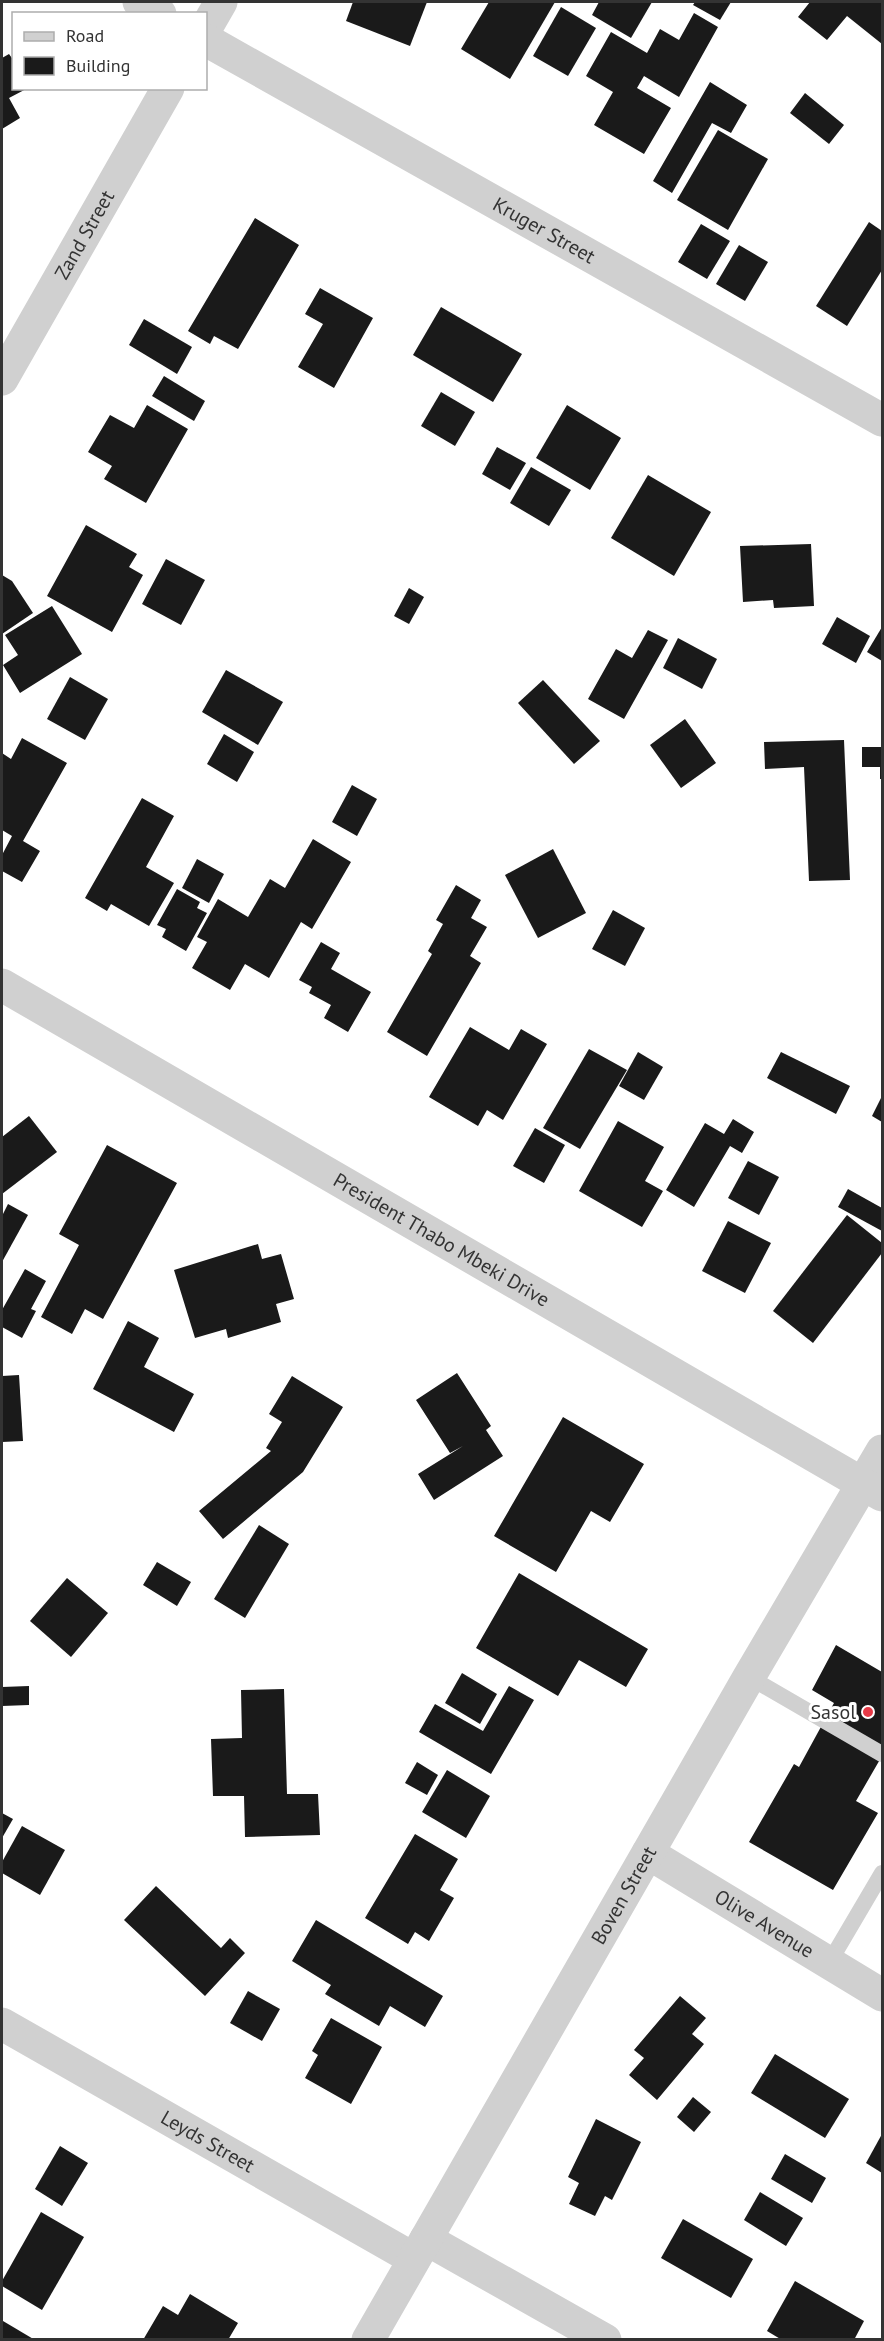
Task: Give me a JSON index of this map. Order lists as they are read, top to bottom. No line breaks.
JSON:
{"streets":{"street":["Kruger Street","Zand Street","President Thabo Mbeki Drive","Boven Street","Olive Avenue","Leyds Street"]},"crossings":[["President Thabo Mbeki Drive","Boven Street"],["Boven Street","Olive Avenue"],["Boven Street","Leyds Street"]],"places":["Sasol"],"legend":["Road","Building"]}
